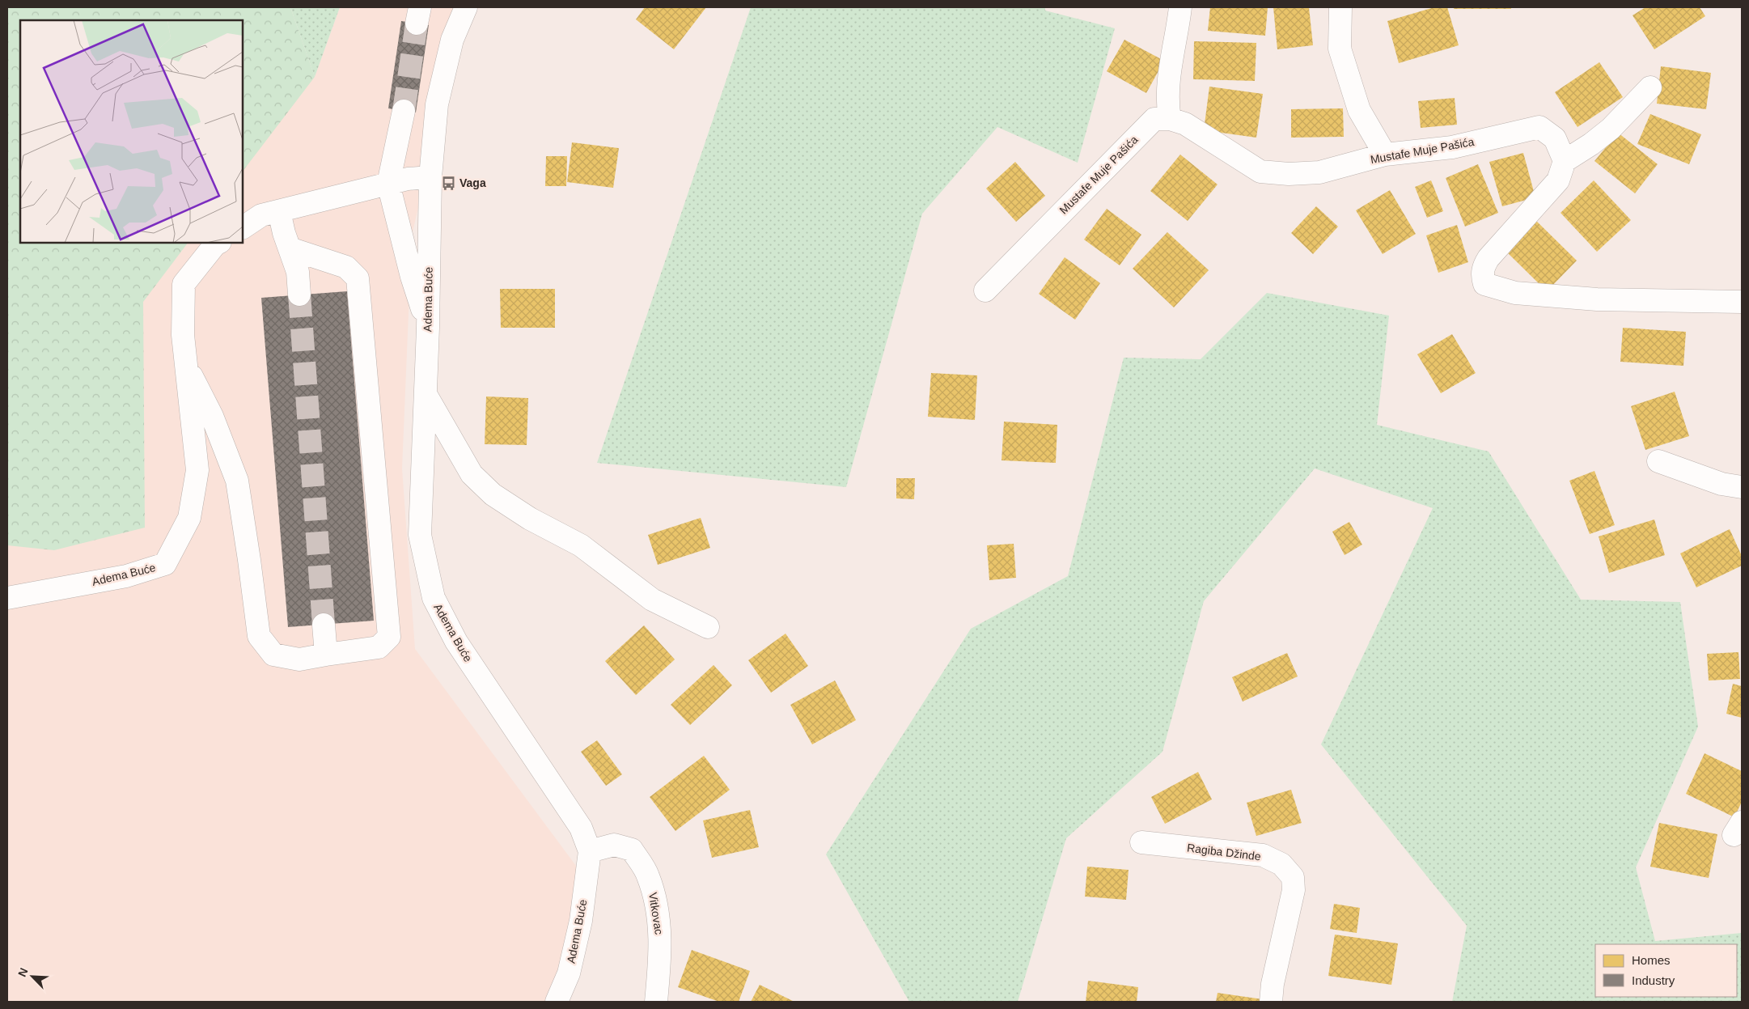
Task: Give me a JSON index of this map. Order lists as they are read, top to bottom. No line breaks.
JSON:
{"streets":{"street":["Mustafe Muje Pašića","Adema Buće","Ragiba Džinde","Vitkovac"]},"crossings":[["Adema Buće","Vitkovac"]],"places":{"bus stop":["Vaga"]},"legend":["Homes","Industry"],"north":"top left"}
